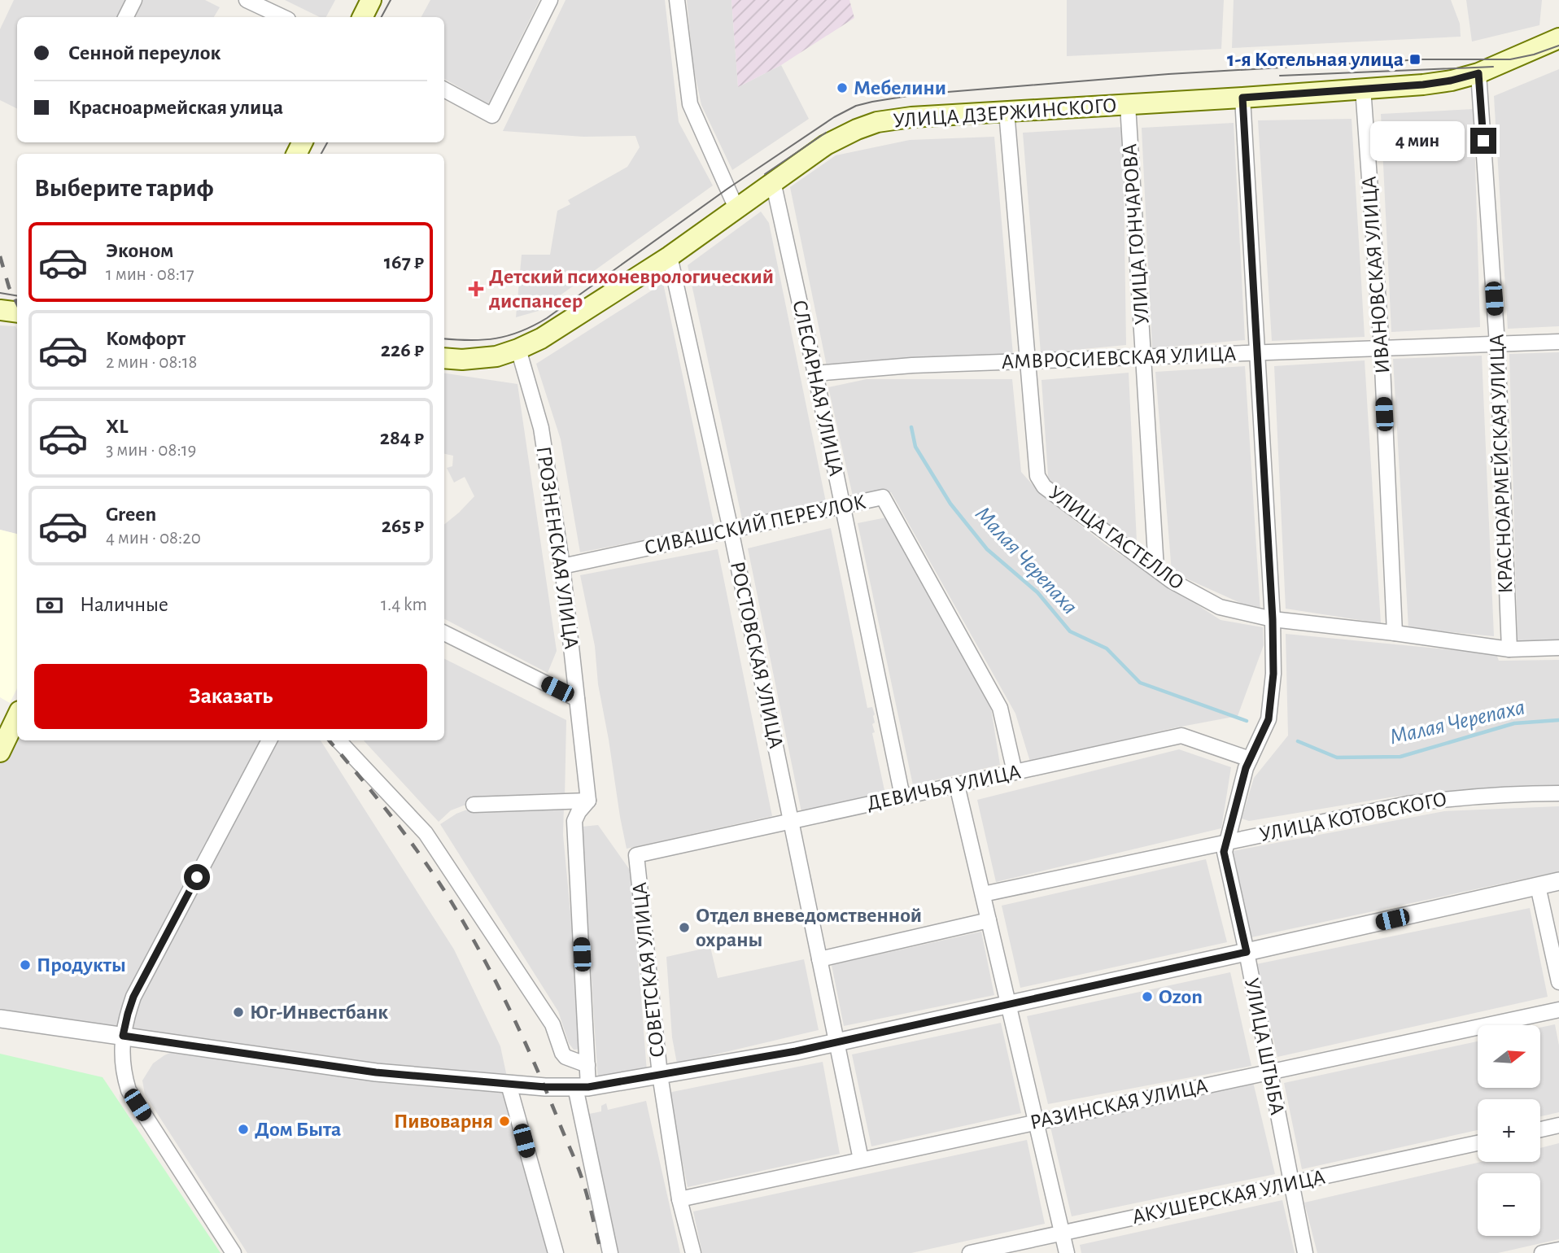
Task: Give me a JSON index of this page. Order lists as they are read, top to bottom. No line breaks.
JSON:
{"streets":{"main road":["УЛИЦА ДЗЕРЖИНСКОГО"],"street":["УЛИЦА ГОНЧАРОВА","ИВАНОВСКАЯ УЛИЦА","АМВРОСИЕВСКАЯ УЛИЦА","СЛЕСАРНАЯ УЛИЦА","КРАСНОАРМЕЙСКАЯ УЛИЦА","СИВАШСКИЙ ПЕРЕУЛОК","УЛИЦА ГАСТЕЛЛО","ГРОЗНЕНСКАЯ УЛИЦА","РОСТОВСКАЯ УЛИЦА","ДЕВИЧЬЯ УЛИЦА","УЛИЦА КОТОВСКОГО","СОВЕТСКАЯ УЛИЦА","УЛИЦА ШТЫБА","РАЗИНСКАЯ УЛИЦА","АКУШЕРСКАЯ УЛИЦА"]},"crossings":[["УЛИЦА ДЗЕРЖИНСКОГО","УЛИЦА ГОНЧАРОВА"],["УЛИЦА ДЗЕРЖИНСКОГО","ИВАНОВСКАЯ УЛИЦА"],["УЛИЦА ДЗЕРЖИНСКОГО","СЛЕСАРНАЯ УЛИЦА"],["УЛИЦА ДЗЕРЖИНСКОГО","КРАСНОАРМЕЙСКАЯ УЛИЦА"],["УЛИЦА ДЗЕРЖИНСКОГО","УЛИЦА ГАСТЕЛЛО"],["УЛИЦА ДЗЕРЖИНСКОГО","ГРОЗНЕНСКАЯ УЛИЦА"],["УЛИЦА ДЗЕРЖИНСКОГО","РОСТОВСКАЯ УЛИЦА"],["УЛИЦА ДЗЕРЖИНСКОГО","УЛИЦА ШТЫБА"],["УЛИЦА ГОНЧАРОВА","АМВРОСИЕВСКАЯ УЛИЦА"],["УЛИЦА ГОНЧАРОВА","УЛИЦА ГАСТЕЛЛО"],["ИВАНОВСКАЯ УЛИЦА","АМВРОСИЕВСКАЯ УЛИЦА"],["ИВАНОВСКАЯ УЛИЦА","УЛИЦА ГАСТЕЛЛО"],["АМВРОСИЕВСКАЯ УЛИЦА","СЛЕСАРНАЯ УЛИЦА"],["АМВРОСИЕВСКАЯ УЛИЦА","КРАСНОАРМЕЙСКАЯ УЛИЦА"],["АМВРОСИЕВСКАЯ УЛИЦА","УЛИЦА ГАСТЕЛЛО"],["АМВРОСИЕВСКАЯ УЛИЦА","УЛИЦА ШТЫБА"],["СЛЕСАРНАЯ УЛИЦА","СИВАШСКИЙ ПЕРЕУЛОК"],["СЛЕСАРНАЯ УЛИЦА","ДЕВИЧЬЯ УЛИЦА"],["КРАСНОАРМЕЙСКАЯ УЛИЦА","УЛИЦА ГАСТЕЛЛО"],["СИВАШСКИЙ ПЕРЕУЛОК","ГРОЗНЕНСКАЯ УЛИЦА"],["СИВАШСКИЙ ПЕРЕУЛОК","РОСТОВСКАЯ УЛИЦА"],["СИВАШСКИЙ ПЕРЕУЛОК","ДЕВИЧЬЯ УЛИЦА"],["УЛИЦА ГАСТЕЛЛО","УЛИЦА ШТЫБА"],["РОСТОВСКАЯ УЛИЦА","ДЕВИЧЬЯ УЛИЦА"],["РОСТОВСКАЯ УЛИЦА","РАЗИНСКАЯ УЛИЦА"],["ДЕВИЧЬЯ УЛИЦА","СОВЕТСКАЯ УЛИЦА"],["ДЕВИЧЬЯ УЛИЦА","УЛИЦА ШТЫБА"],["УЛИЦА КОТОВСКОГО","УЛИЦА ШТЫБА"],["СОВЕТСКАЯ УЛИЦА","РАЗИНСКАЯ УЛИЦА"],["УЛИЦА ШТЫБА","РАЗИНСКАЯ УЛИЦА"],["УЛИЦА ШТЫБА","АКУШЕРСКАЯ УЛИЦА"]],"water":["Малая Черепаха"],"places":{"transit":["1-я Котельная улица"],"other":["Мебелини","Отдел вневедомственной охраны","Продукты","Ozon","Юг-Инвестбанк","Пивоварня","Дом Быта"],"health":["Детский психоневрологический диспансер"]},"north":"right","page":{"banner":["Сенной переулок","Красноармейская улица"],"bubble":"4 мин","heading":"Выберите тариф","list":[{"name":"Эконом","note":"1 мин · 08:17","value":"167 ₽"},{"name":"Комфорт","note":"2 мин · 08:18","value":"226 ₽"},{"name":"XL","note":"3 мин · 08:19","value":"284 ₽"},{"name":"Green","note":"4 мин · 08:20","value":"265 ₽"}],"pay":["Наличные","1.4 km"],"buttons":"Заказать","map_buttons":["+","−"]}}
